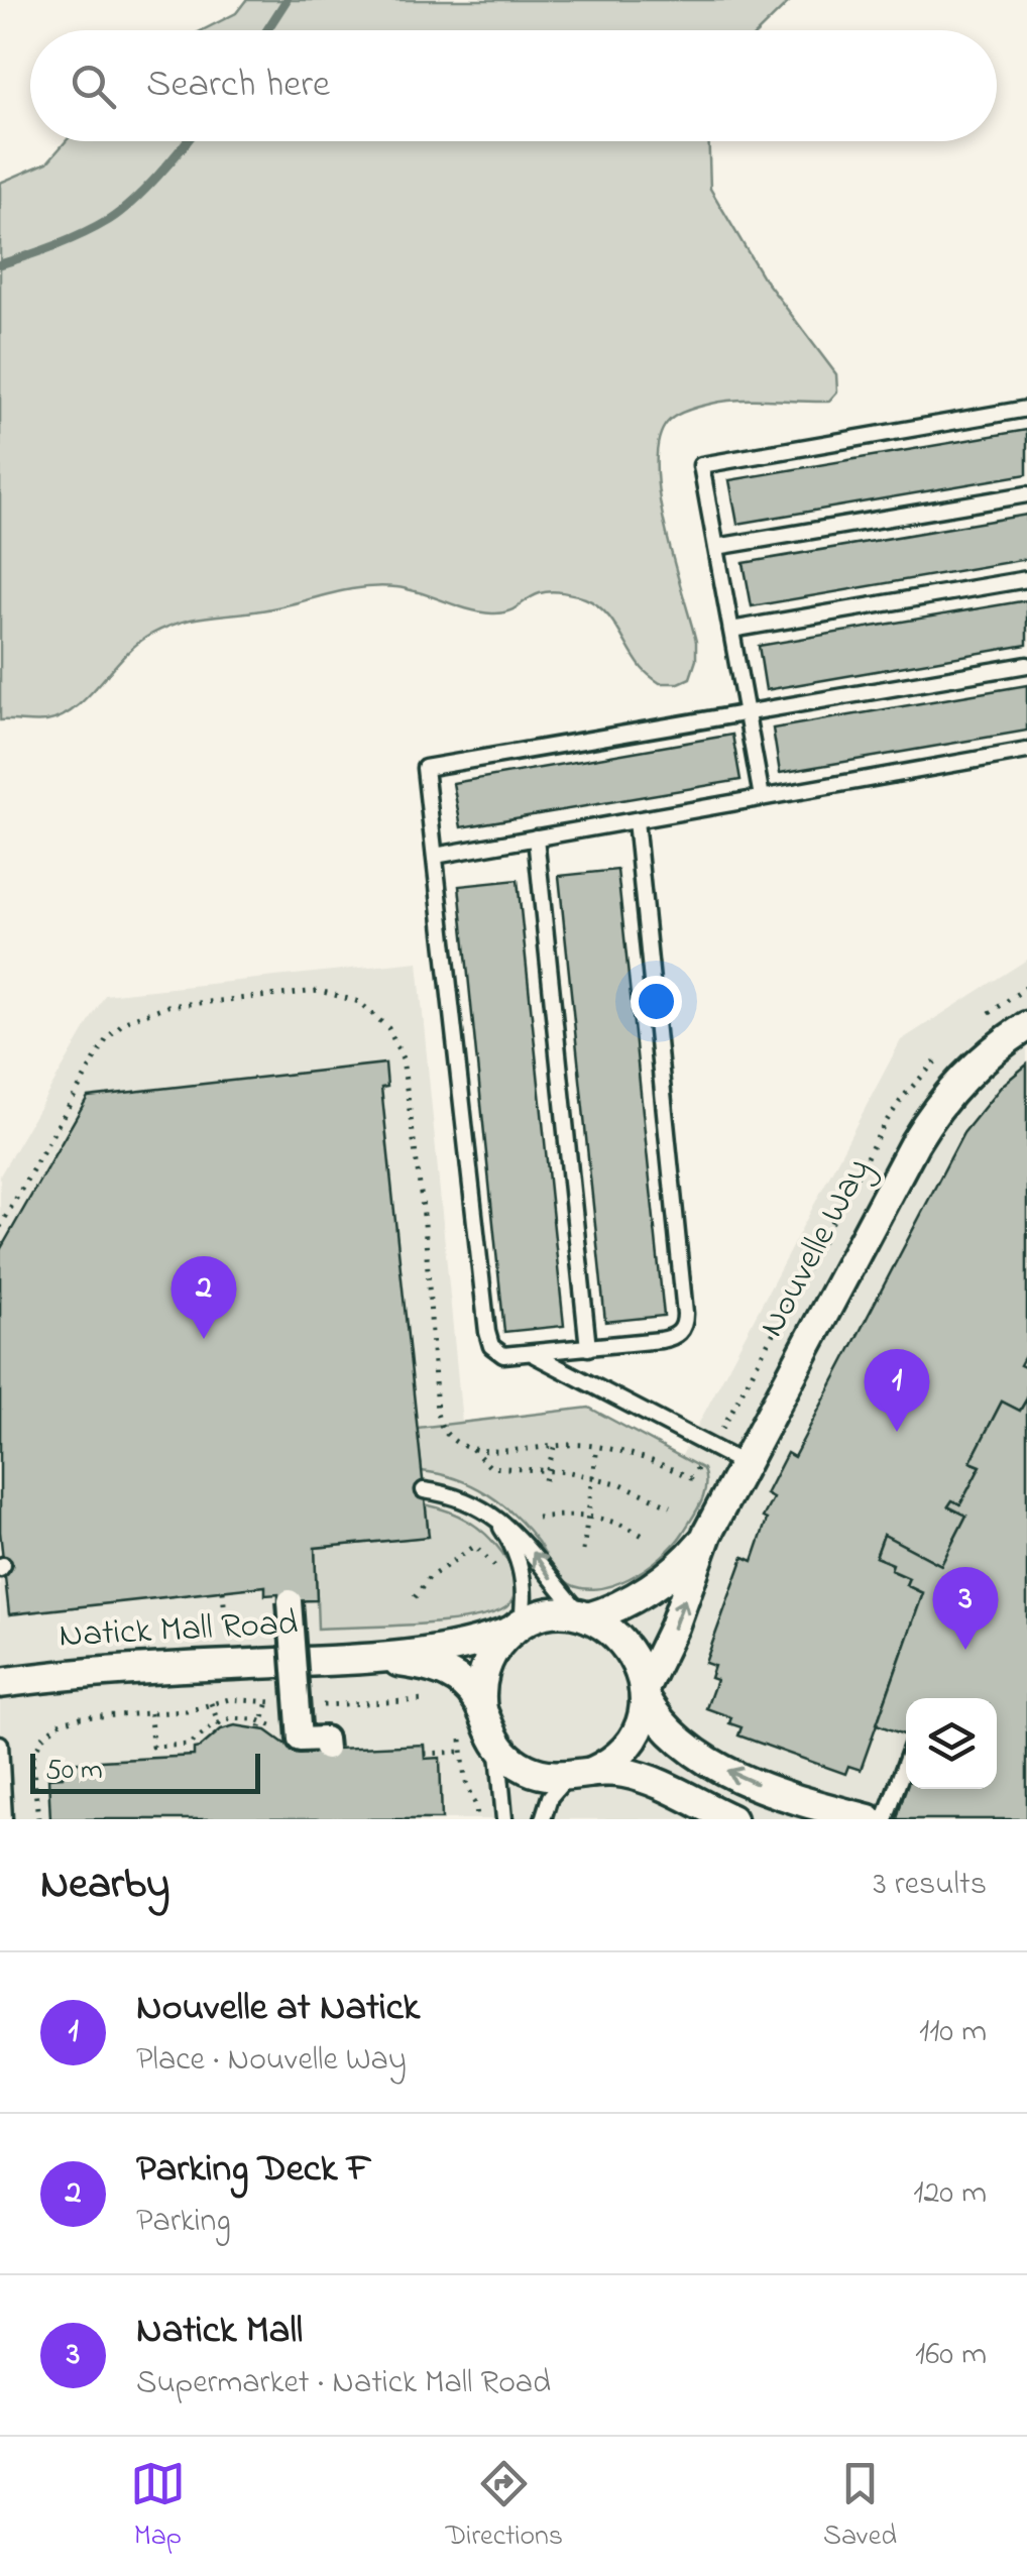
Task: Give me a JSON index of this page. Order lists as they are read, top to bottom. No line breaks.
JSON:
{"streets":{"street":["Nouvelle Way","Natick Mall Road"]},"crossings":[["Nouvelle Way","Natick Mall Road"]],"scale_bar":"50 m","page":{"search":"Search here","pins":["2","1","3"],"scale":"50 m","heading":["Nearby","3 results"],"list":[{"mark":"1","name":"Nouvelle at Natick","note":"Place · Nouvelle Way","value":"110 m"},{"mark":"2","name":"Parking Deck F","note":"Parking","value":"120 m"},{"mark":"3","name":"Natick Mall","note":"Supermarket · Natick Mall Road","value":"160 m"}],"nav":["Map","Directions","Saved"]}}
